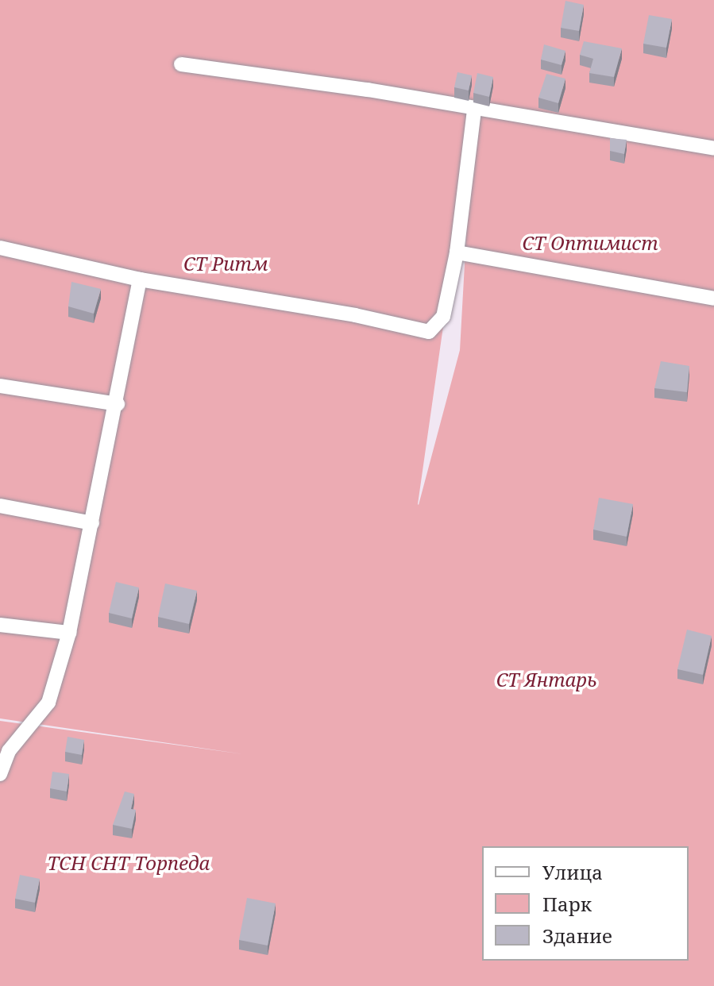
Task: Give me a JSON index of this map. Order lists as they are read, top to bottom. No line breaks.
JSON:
{"parks":["СТ Оптимист","СТ Ритм","СТ Янтарь","ТСН СНТ Торпеда"],"legend":["Улица","Парк","Здание"]}
